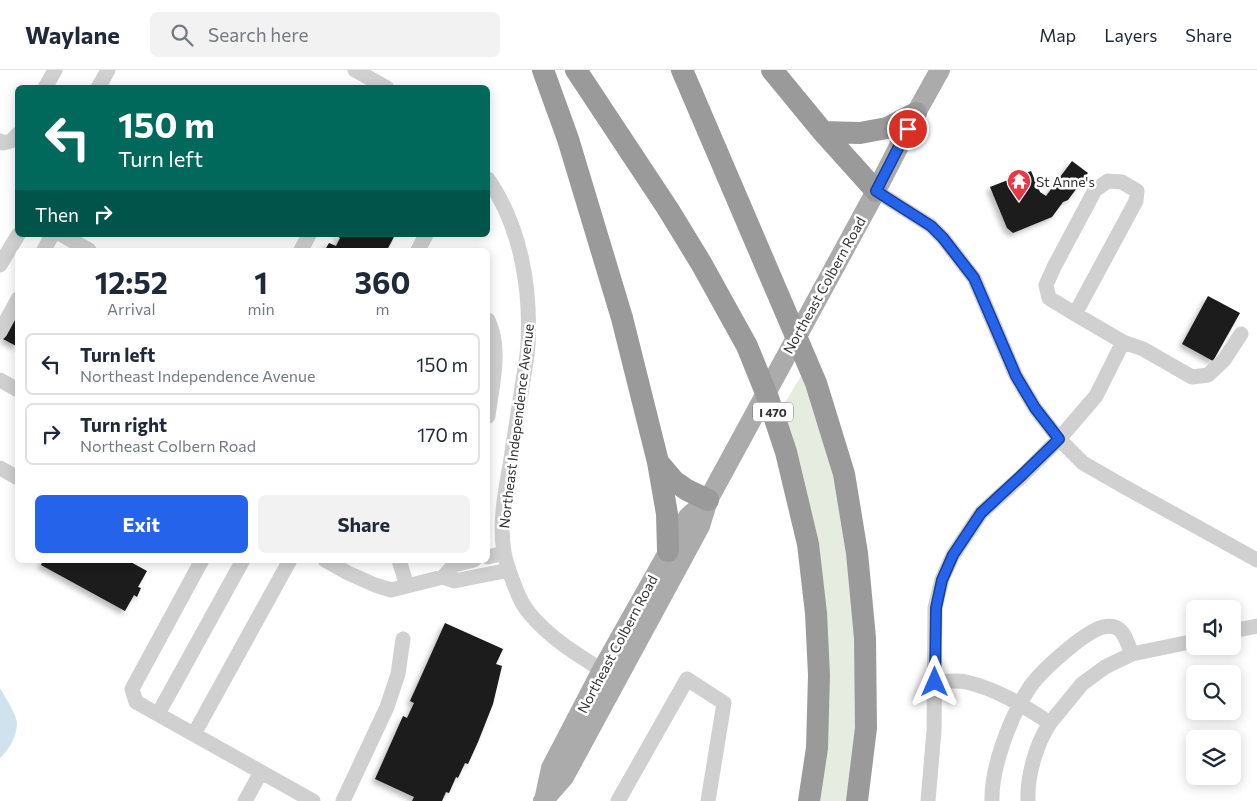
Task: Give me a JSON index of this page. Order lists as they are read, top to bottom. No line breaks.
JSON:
{"streets":{"highway":["I 470"],"main road":["Northeast Colbern Road"],"street":["Northeast Independence Avenue"]},"crossings":[["Northeast Colbern Road","Northeast Independence Avenue"]],"places":{"temple":["St Anne's"]},"page":{"header":"Waylane","search":"Search here","nav":["Map","Layers","Share"],"turn":["150 m","Turn left"],"then":"Then","eta":["12:52","Arrival","1","min","360","m"],"list":[{"name":"Turn left","note":"Northeast Independence Avenue","value":"150 m"},{"name":"Turn right","note":"Northeast Colbern Road","value":"170 m"}],"buttons":["Exit","Share"]}}
